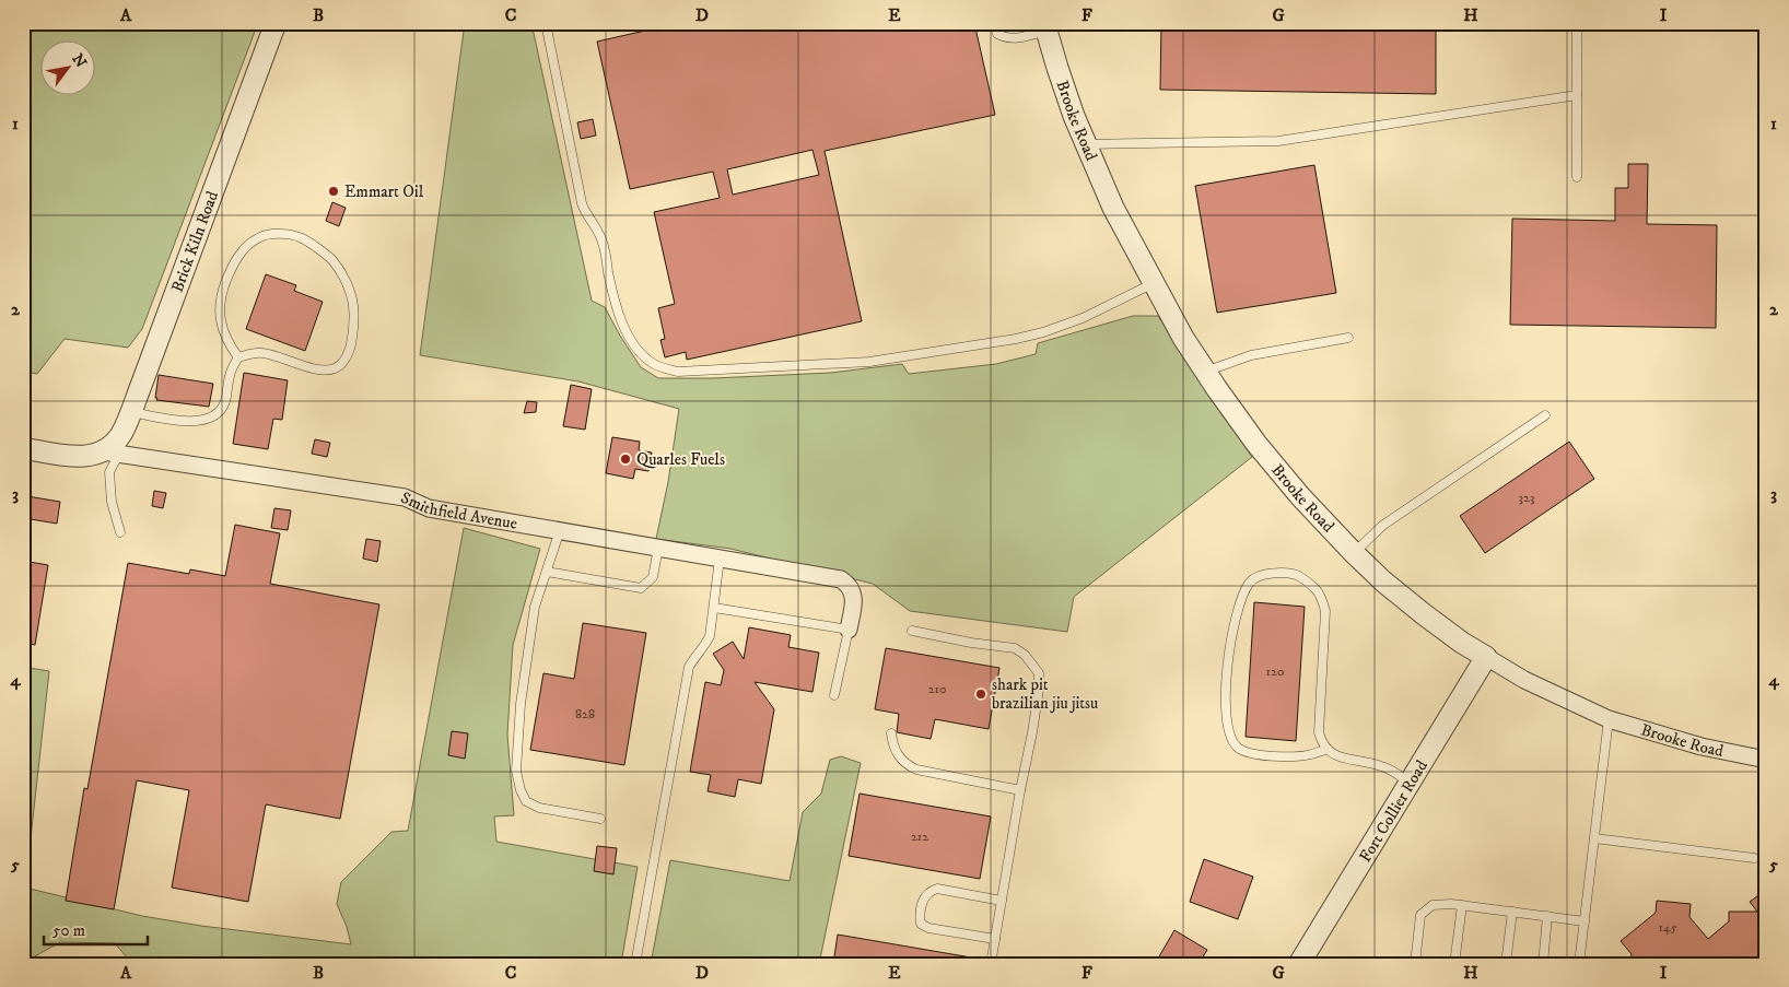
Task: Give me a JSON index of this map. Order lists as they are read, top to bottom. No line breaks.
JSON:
{"streets":{"street":["Brooke Road","Brick Kiln Road","Smithfield Avenue","Fort Collier Road"]},"crossings":[["Brooke Road","Fort Collier Road"],["Brick Kiln Road","Smithfield Avenue"]],"places":["Emmart Oil","Quarles Fuels","shark pit brazilian jiu jitsu"],"house_numbers":["323","120","210","828","212","145"],"scale_bar":"50 m","north":"top right","grid":{"columns":["A","B","C","D","E","F","G","H","I"],"rows":["1","2","3","4","5"]}}
